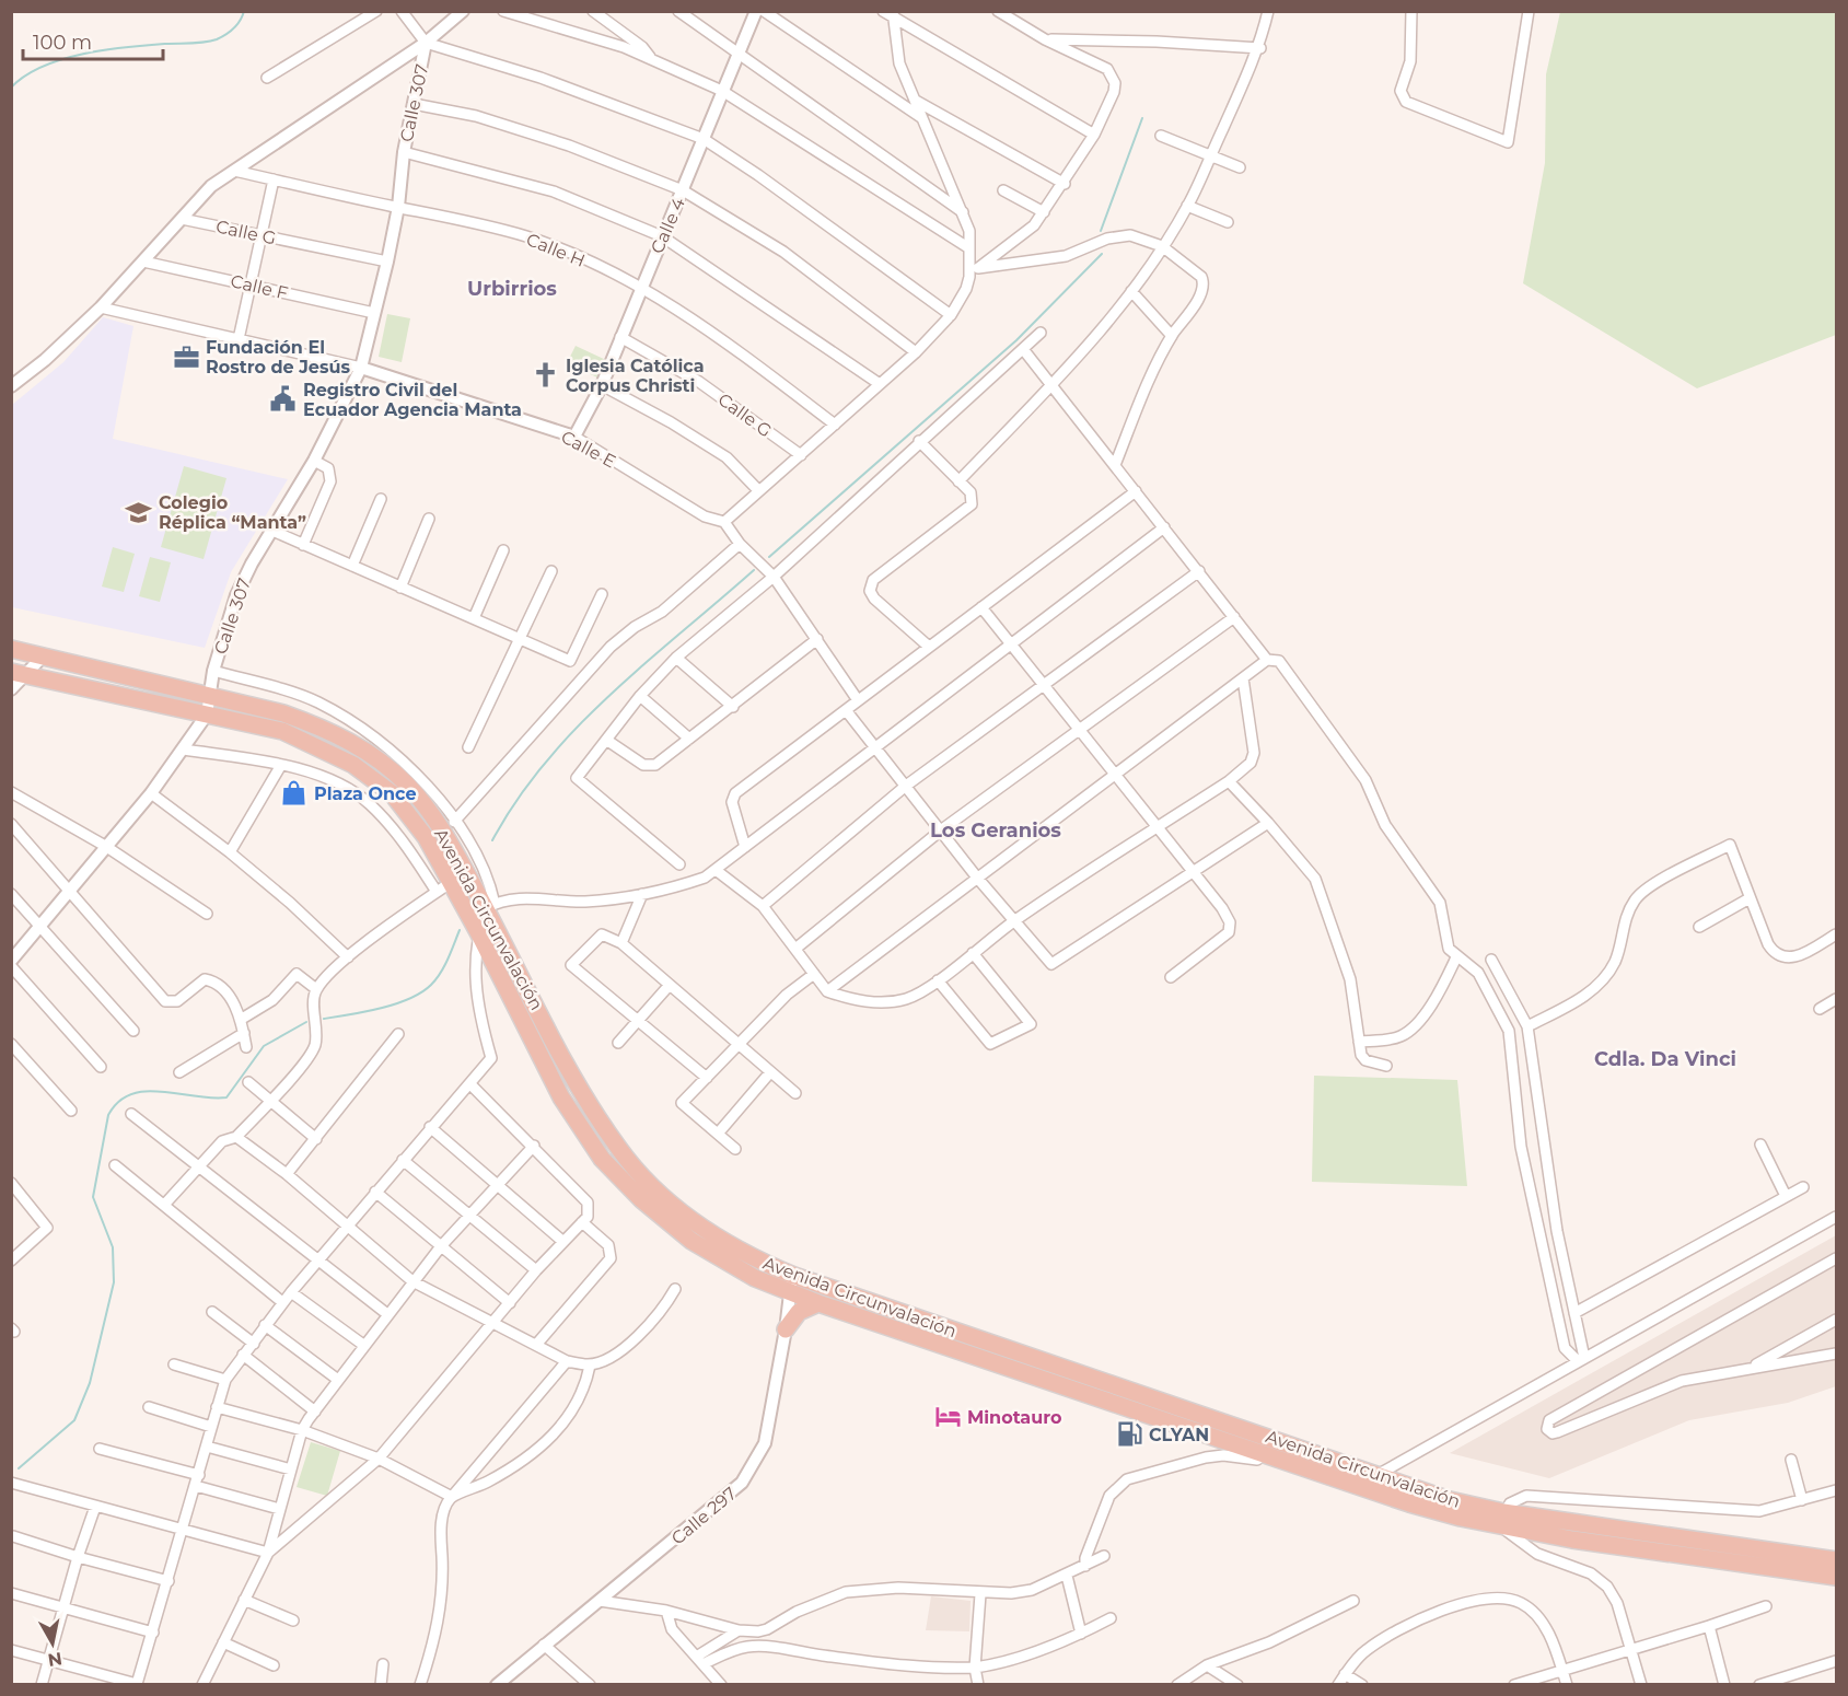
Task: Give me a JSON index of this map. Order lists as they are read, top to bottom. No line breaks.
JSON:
{"streets":{"highway":["Avenida Circunvalación"],"street":["Calle 307","Calle 4","Calle G","Calle H","Calle F","Calle E","Calle 297"]},"crossings":[["Calle 307","Calle G"],["Calle 307","Calle H"],["Calle 307","Calle F"],["Calle 307","Calle E"],["Calle 307","Avenida Circunvalación"],["Calle 4","Calle G"],["Calle 4","Calle H"],["Calle 4","Calle E"],["Avenida Circunvalación","Calle 297"]],"districts":["Urbirrios","Los Geranios","Cdla. Da Vinci"],"places":{"office":["Fundación El Rostro de Jesús"],"church":["Iglesia Católica Corpus Christi"],"public building":["Registro Civil del Ecuador Agencia Manta"],"school or university":["Colegio Réplica “Manta”"],"shop":["Plaza Once"],"hotel":["Minotauro"],"fuel station":["CLYAN"]},"scale_bar":"100 m","north":"bottom"}
